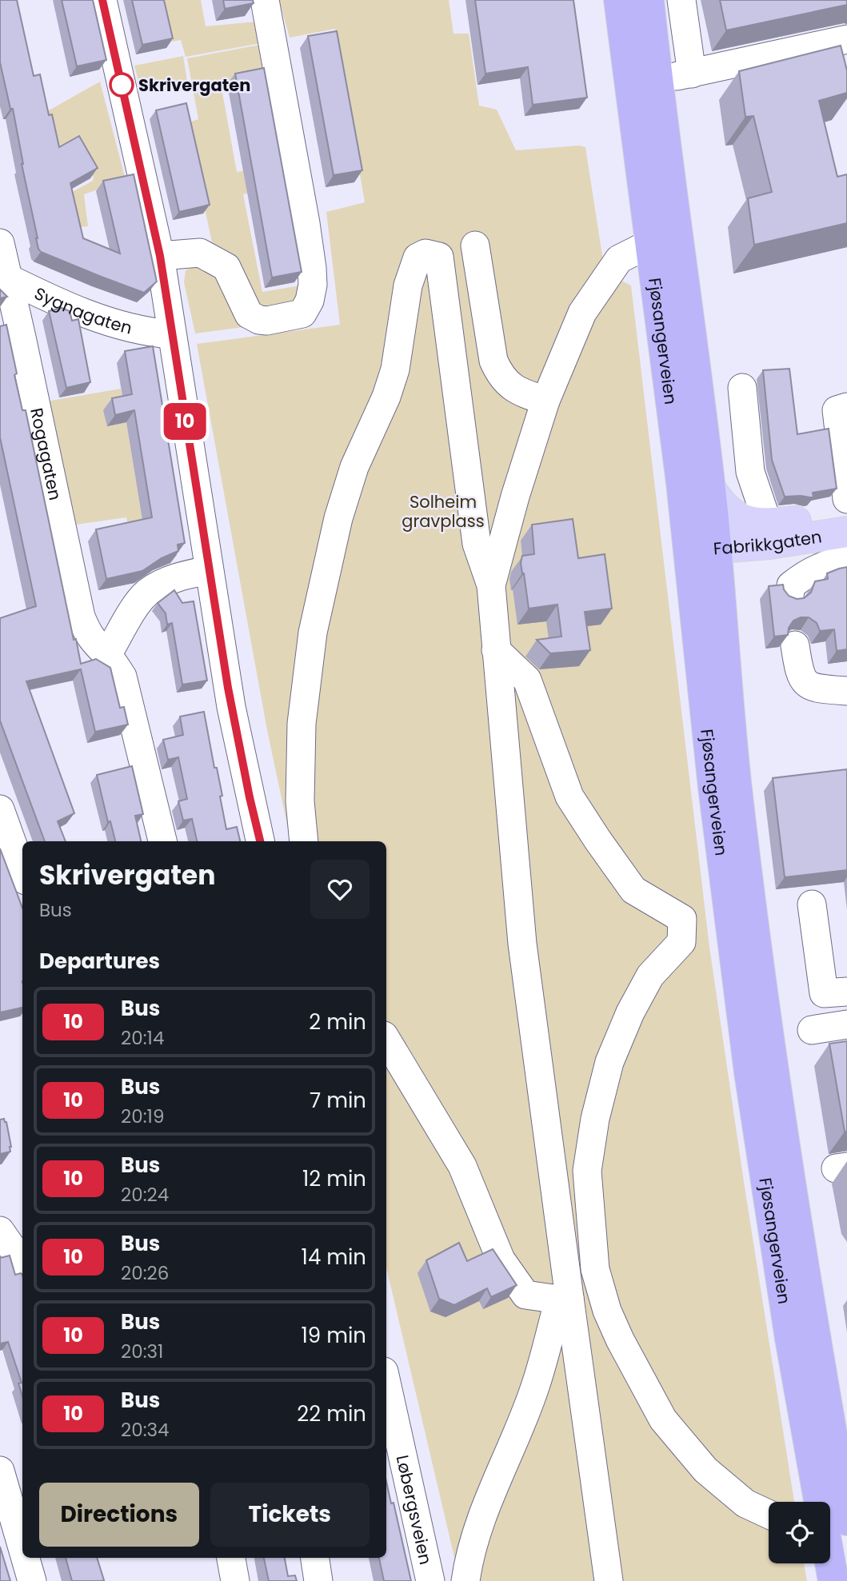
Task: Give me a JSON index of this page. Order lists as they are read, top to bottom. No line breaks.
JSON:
{"streets":{"highway":["Fjøsangerveien"],"main road":["Fabrikkgaten"],"street":["Sygnagaten","Rogagaten","Løbergsveien"]},"crossings":[["Sygnagaten","Rogagaten"],["Fjøsangerveien","Fabrikkgaten"]],"parks":["Solheim gravplass"],"places":["Skrivergaten"],"lines":["bus line 10"],"page":{"on_map":"10","heading":[["Skrivergaten","Bus"],"Departures"],"list":[{"mark":"10","name":"Bus","note":"20:14","value":"2 min"},{"mark":"10","name":"Bus","note":"20:19","value":"7 min"},{"mark":"10","name":"Bus","note":"20:24","value":"12 min"},{"mark":"10","name":"Bus","note":"20:26","value":"14 min"},{"mark":"10","name":"Bus","note":"20:31","value":"19 min"},{"mark":"10","name":"Bus","note":"20:34","value":"22 min"}],"buttons":["Directions","Tickets"]}}
